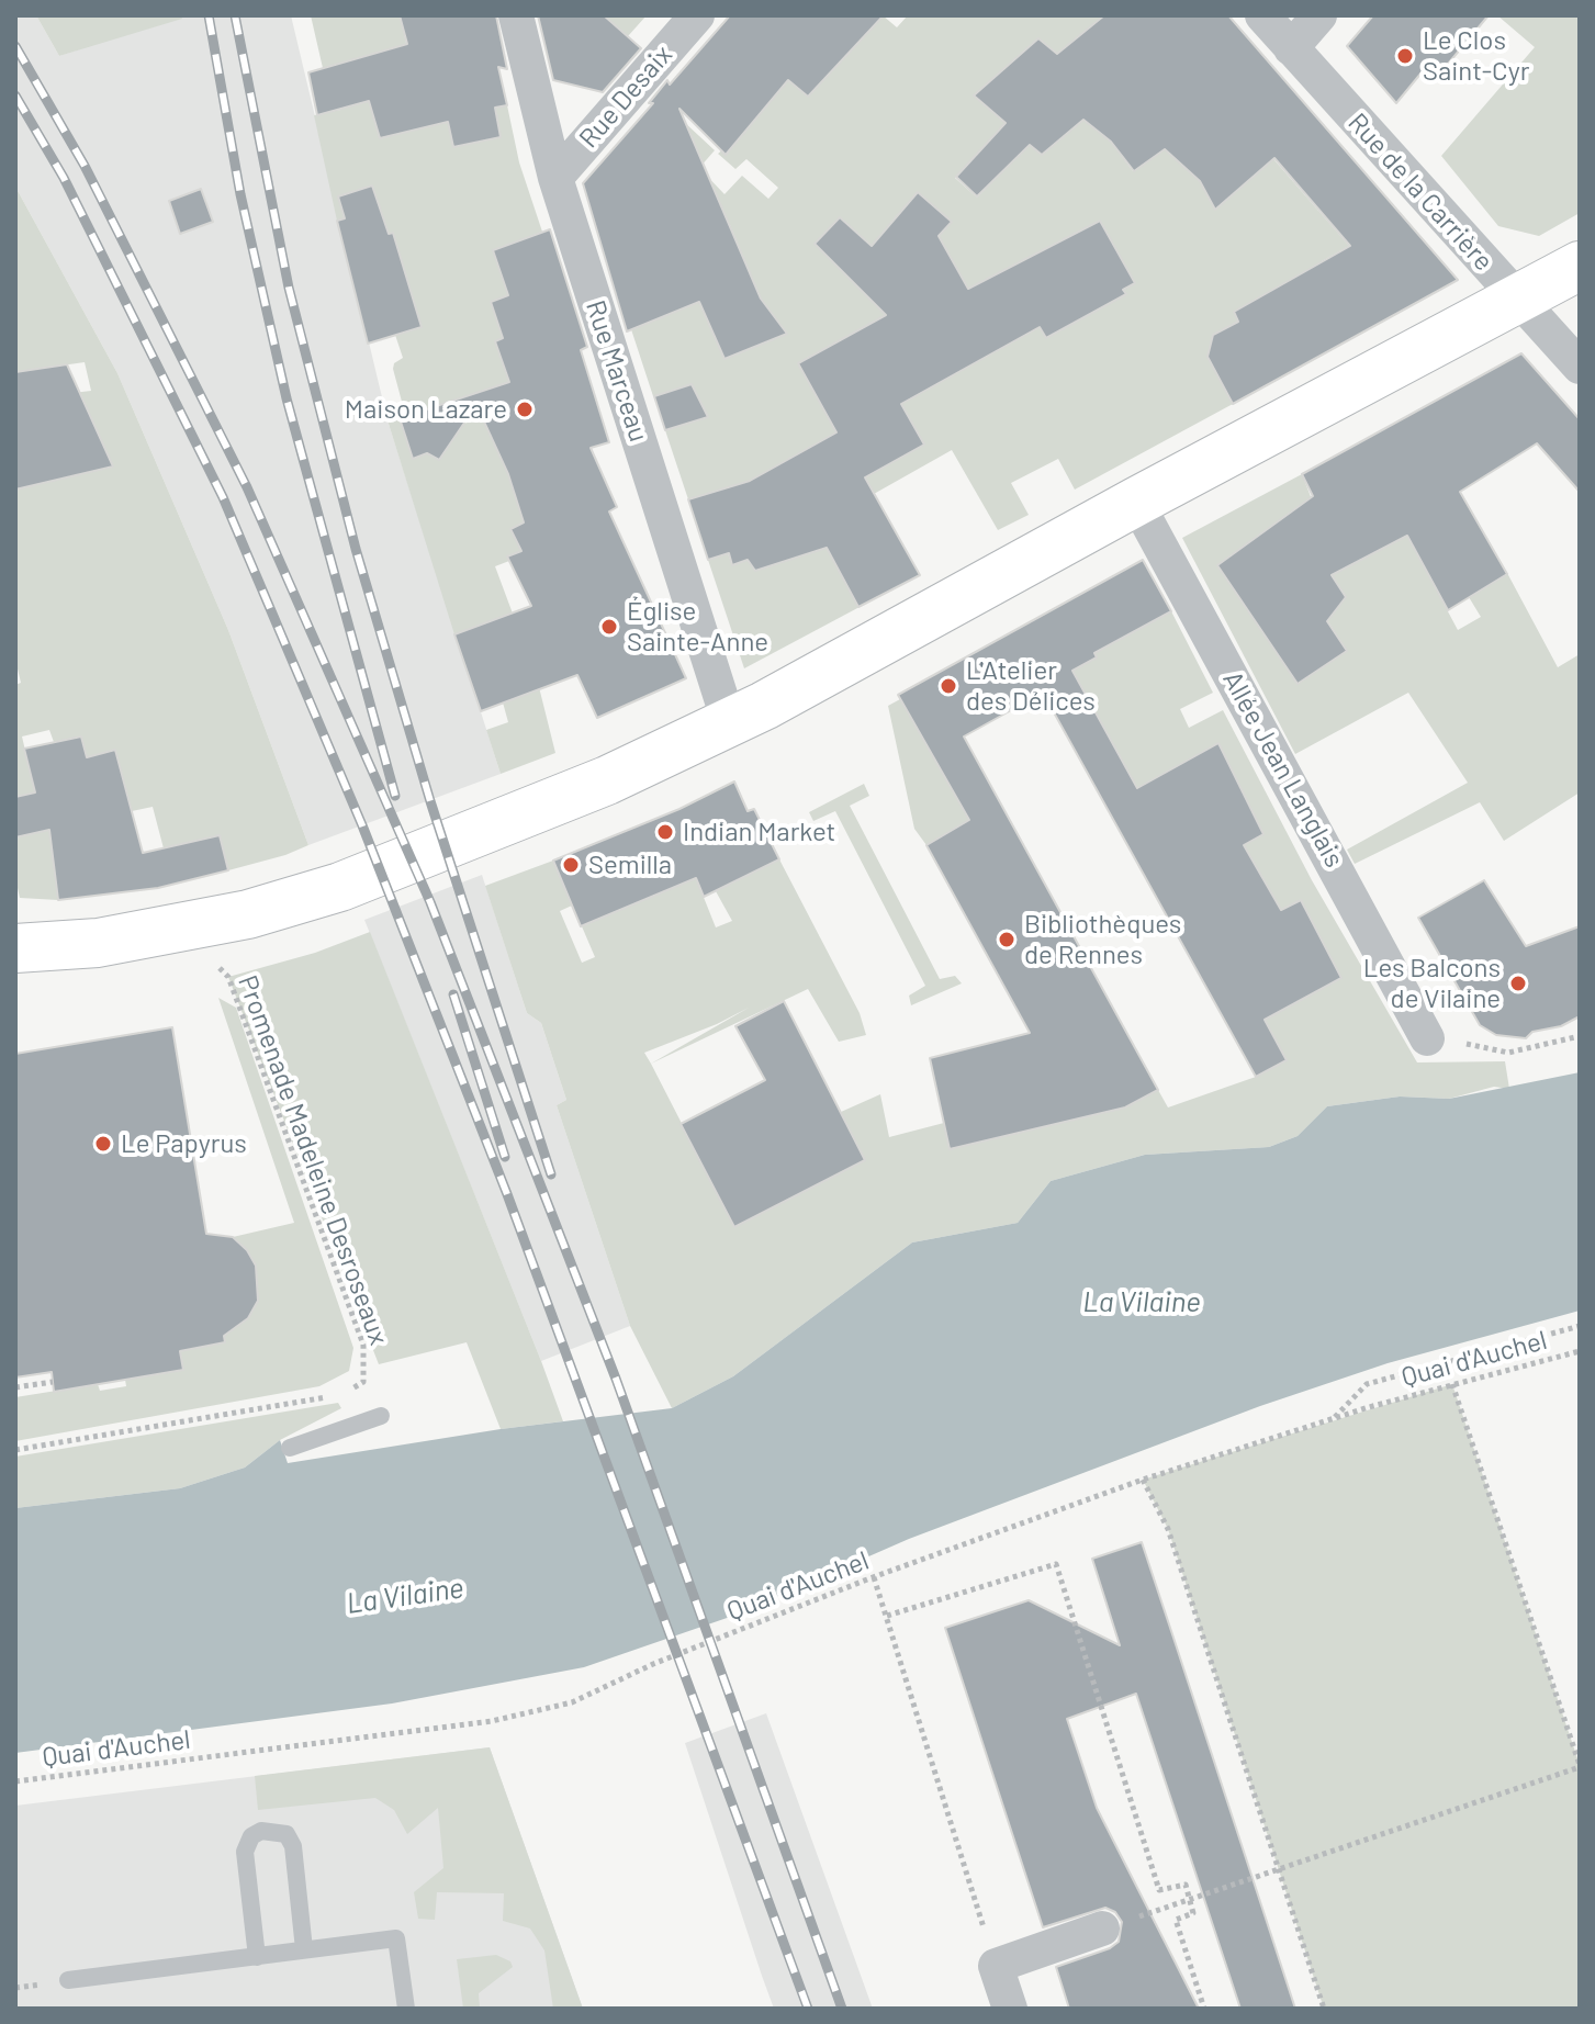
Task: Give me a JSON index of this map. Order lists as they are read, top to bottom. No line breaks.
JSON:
{"streets":{"street":["Rue Desaix","Rue de la Carrière","Rue Marceau","Allée Jean Langlais"],"path":["Promenade Madeleine Desroseaux","Quai d'Auchel"]},"crossings":[["Rue Desaix","Rue Marceau"]],"water":["La Vilaine"],"places":["Le Clos Saint-Cyr","Maison Lazare","Église Sainte-Anne","L'Atelier des Délices","Indian Market","Semilla","Bibliothèques de Rennes","Les Balcons de Vilaine","Le Papyrus"]}
